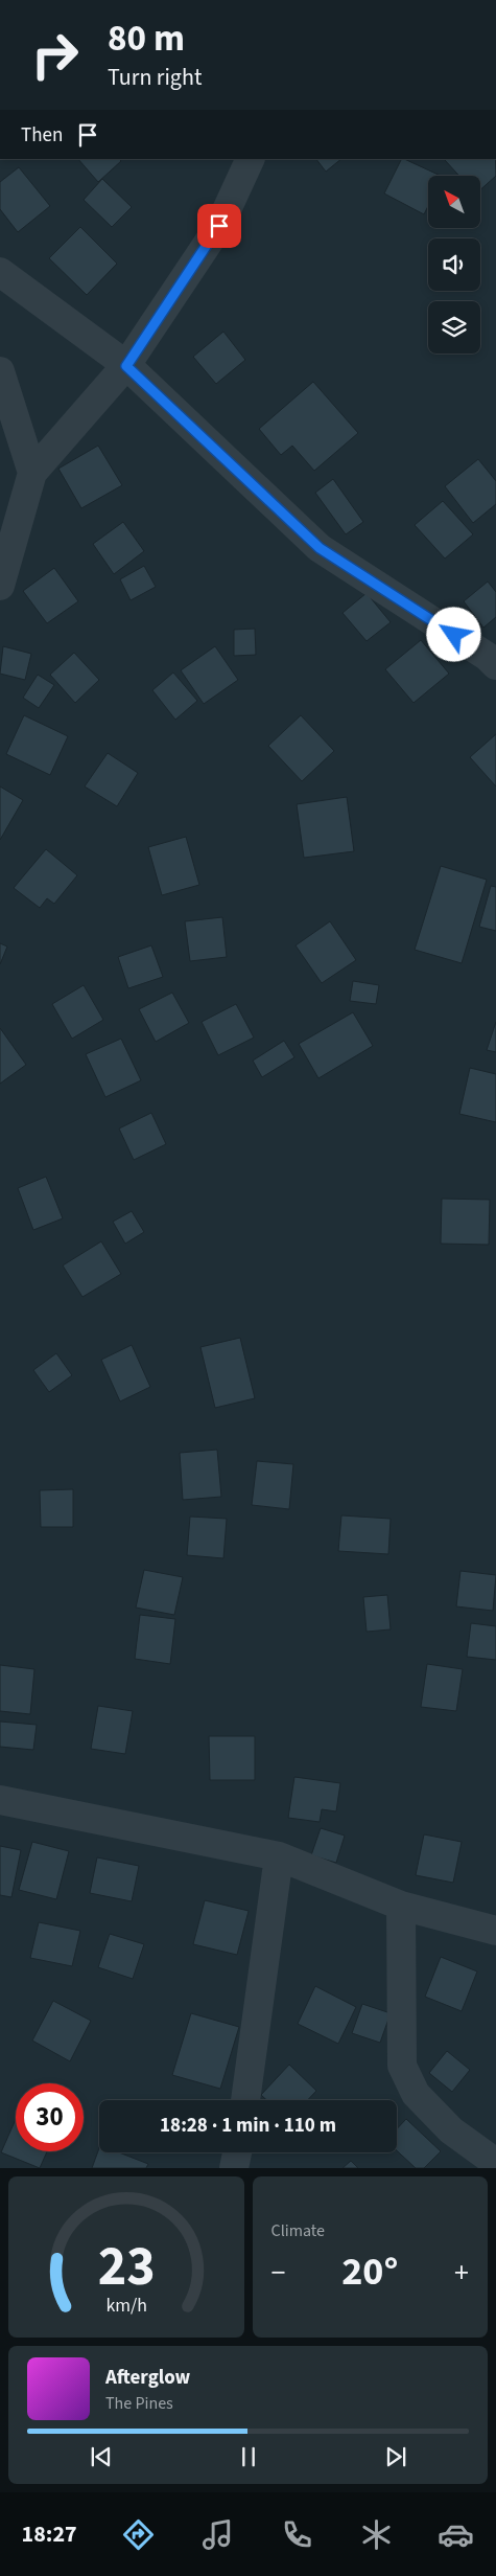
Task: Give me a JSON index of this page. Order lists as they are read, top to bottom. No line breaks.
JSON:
{"north":"top left","page":{"turn":["80 m","Turn right"],"then":"Then","limit":"30","trip":"18:28 · 1 min · 110 m","tile":"Climate","heat":["−","20°","+"],"song":["Afterglow","The Pines"],"tabs":"18:27","gauge":["23","km/h"]}}
